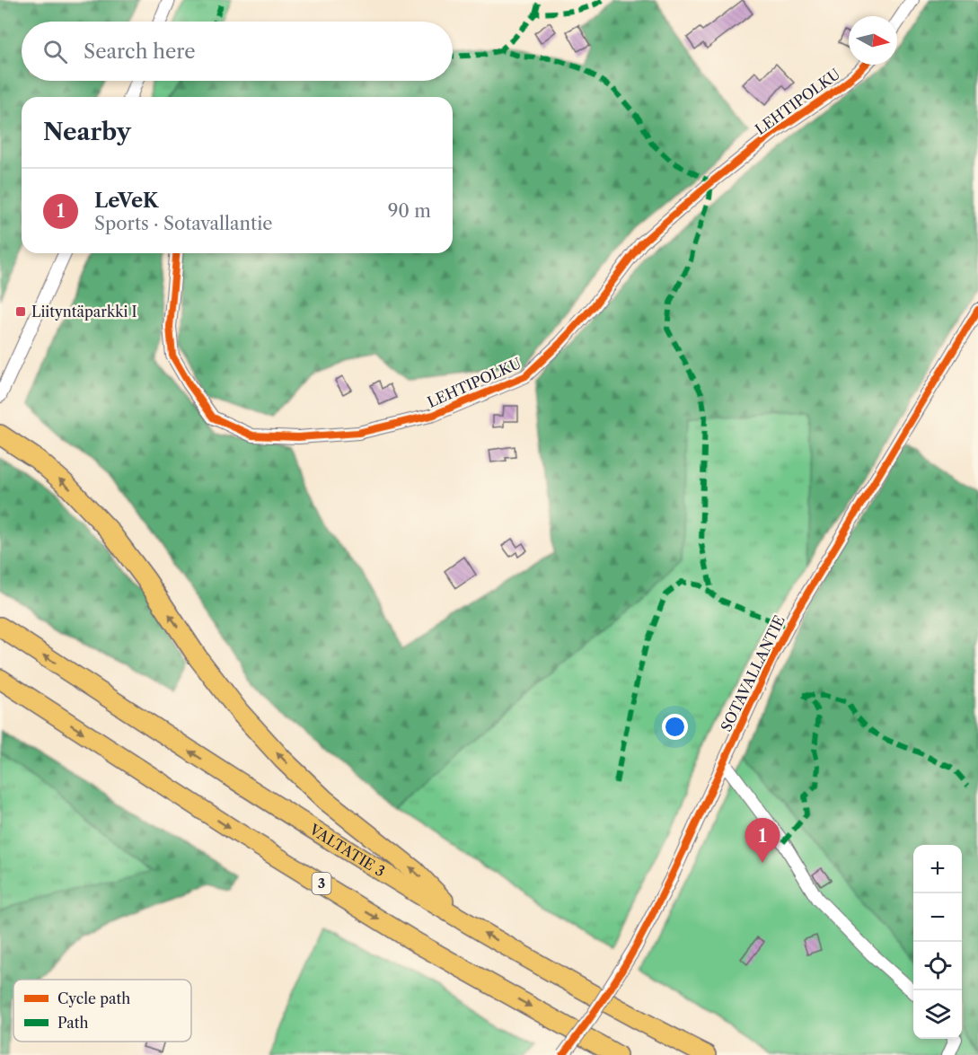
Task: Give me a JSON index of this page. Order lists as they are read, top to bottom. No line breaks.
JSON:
{"streets":{"highway":["VALTATIE 3","3"],"street":["LEHTIPOLKU","SOTAVALLANTIE"]},"places":{"transit":["Liityntäparkki I"]},"legend":["Cycle path","Path"],"north":"right","page":{"search":"Search here","heading":"Nearby","list":[{"mark":"1","name":"LeVeK","note":"Sports · Sotavallantie","value":"90 m"}],"pins":"1","map_buttons":["+","−"]}}
